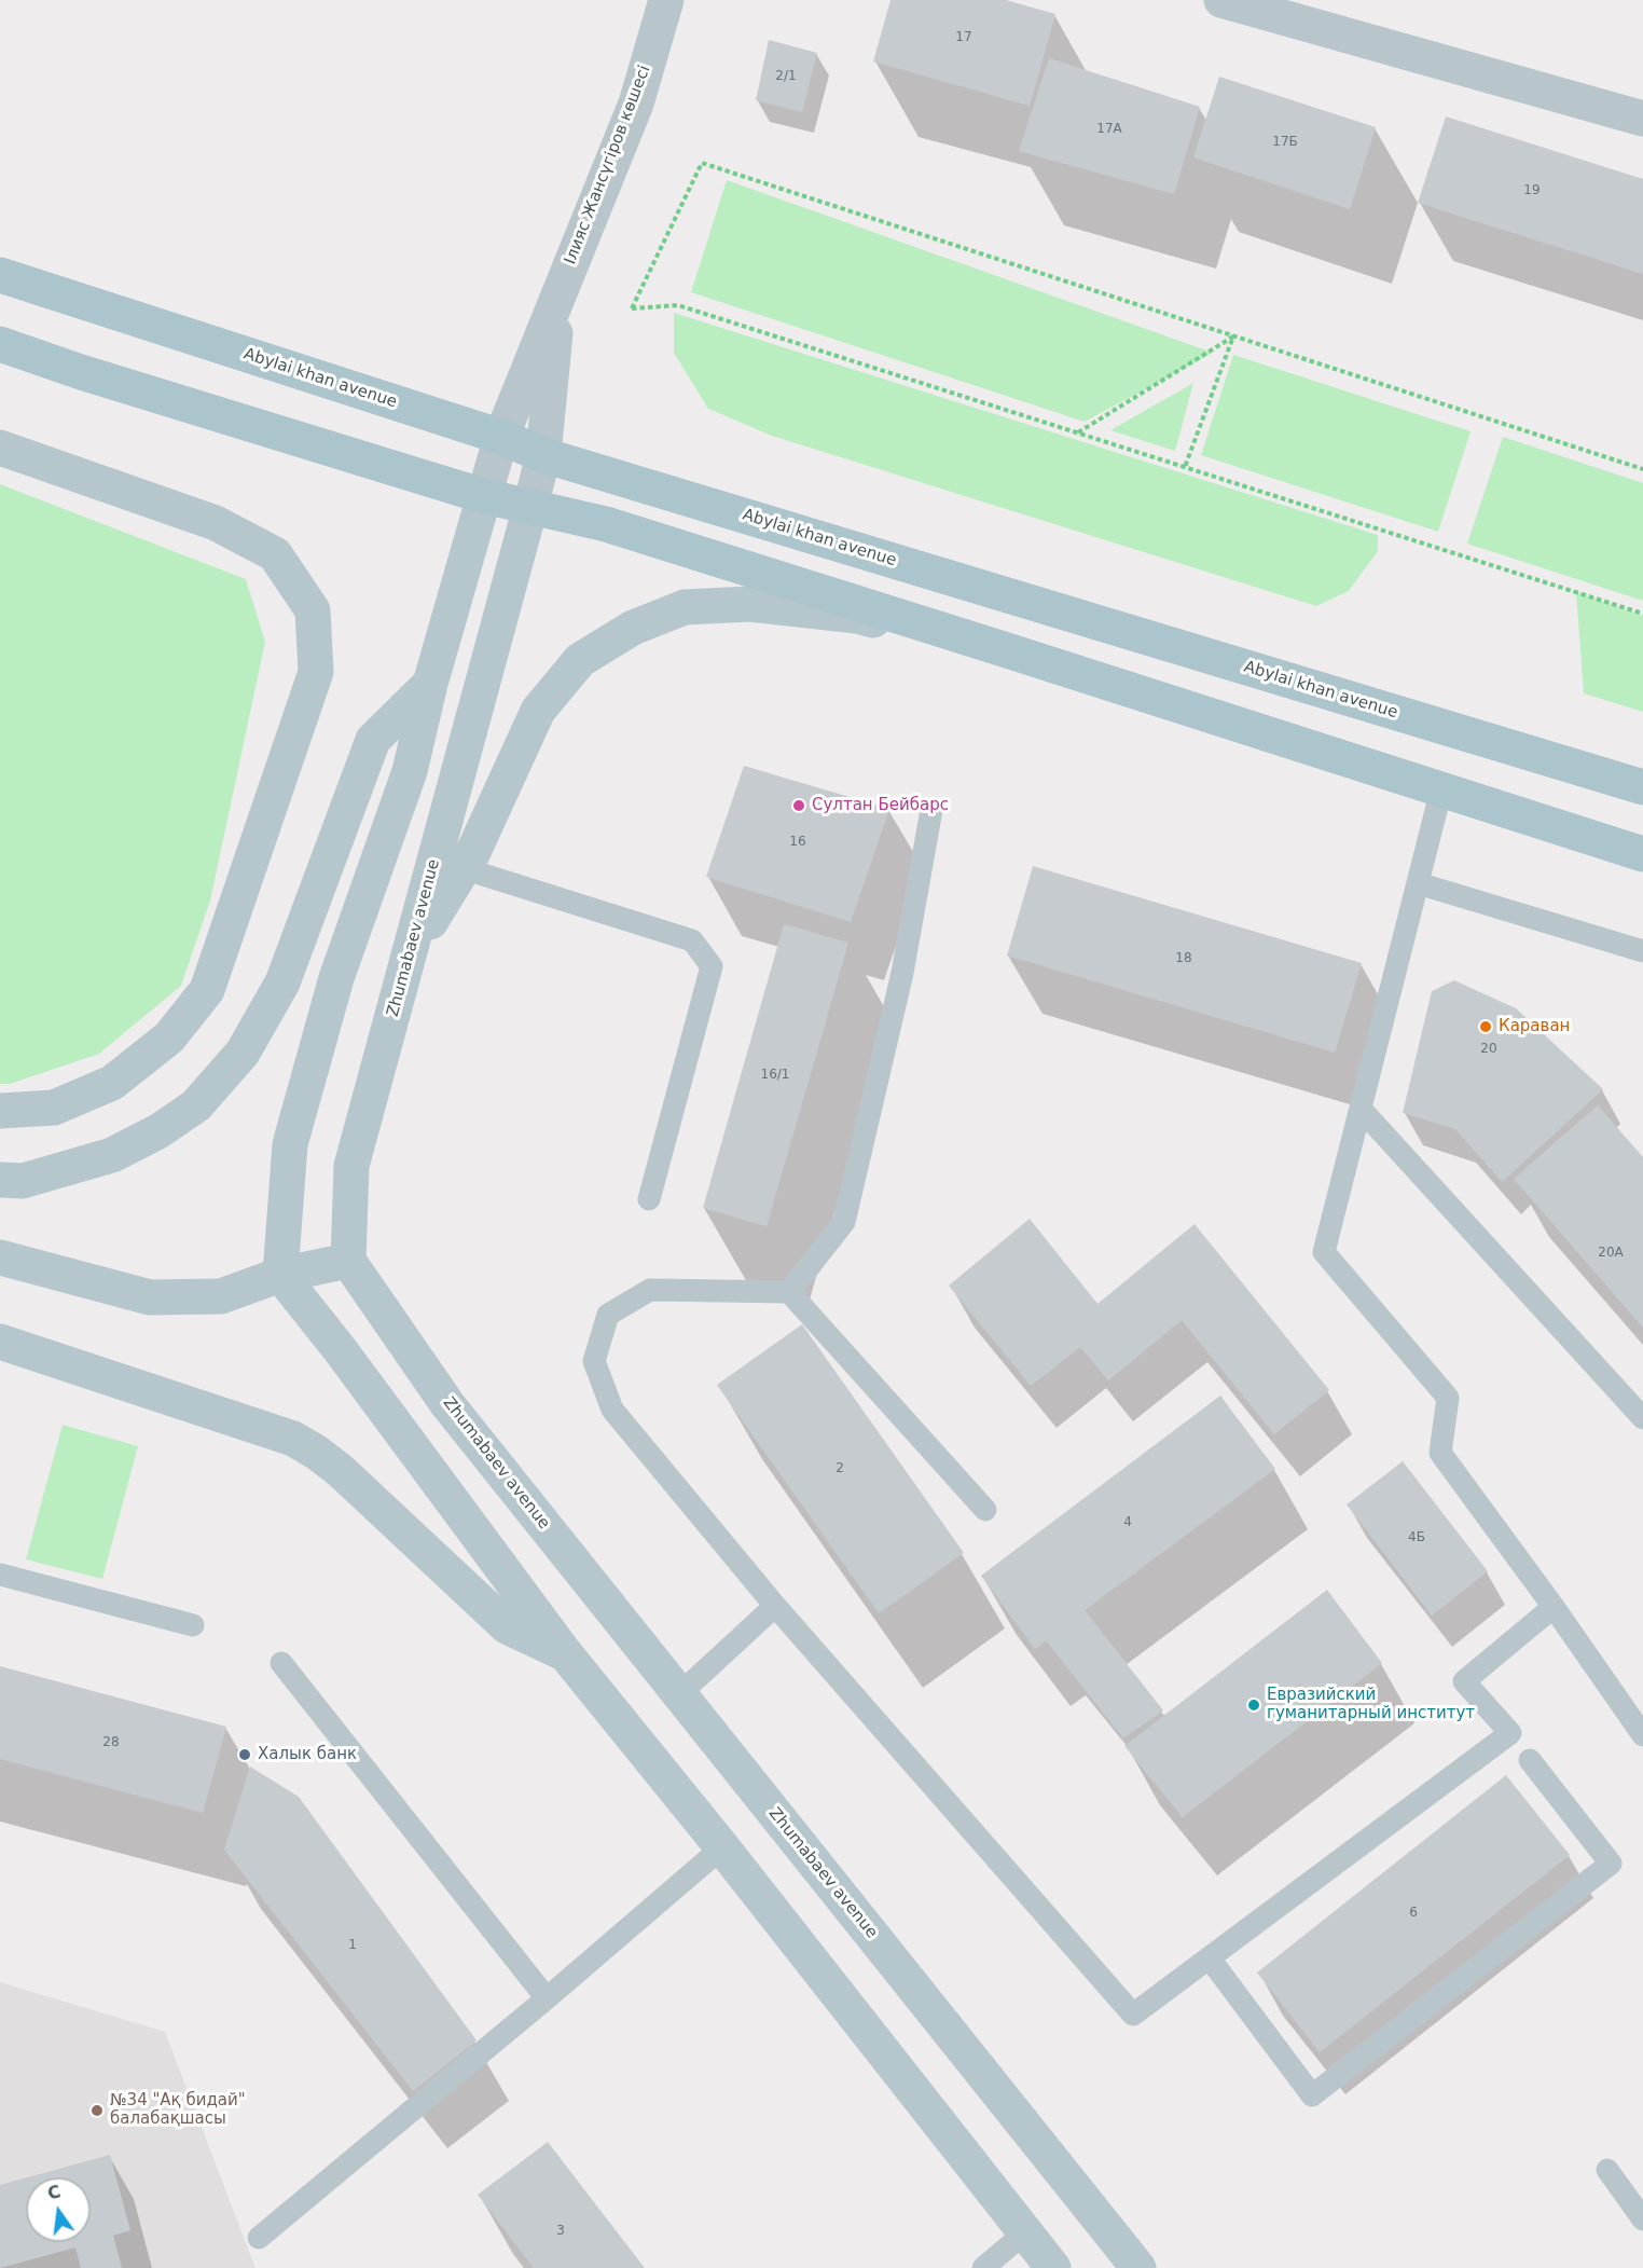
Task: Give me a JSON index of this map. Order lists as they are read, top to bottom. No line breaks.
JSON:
{"streets":{"main road":["Abylai khan avenue","Zhumabaev avenue"],"street":["Ілияс Жансүгіров көшесі"]},"crossings":[["Ілияс Жансүгіров көшесі","Abylai khan avenue"],["Ілияс Жансүгіров көшесі","Zhumabaev avenue"]],"places":["Султан Бейбарс","Караван","Евразийский гуманитарный институт","Халык банк","№34 \"Ақ бидай\" балабақшасы"],"house_numbers":["17","2/1","17А","17Б","19","16","18","20","16/1","20А","2","4","4Б","28","6","1","3"],"north":"top"}
